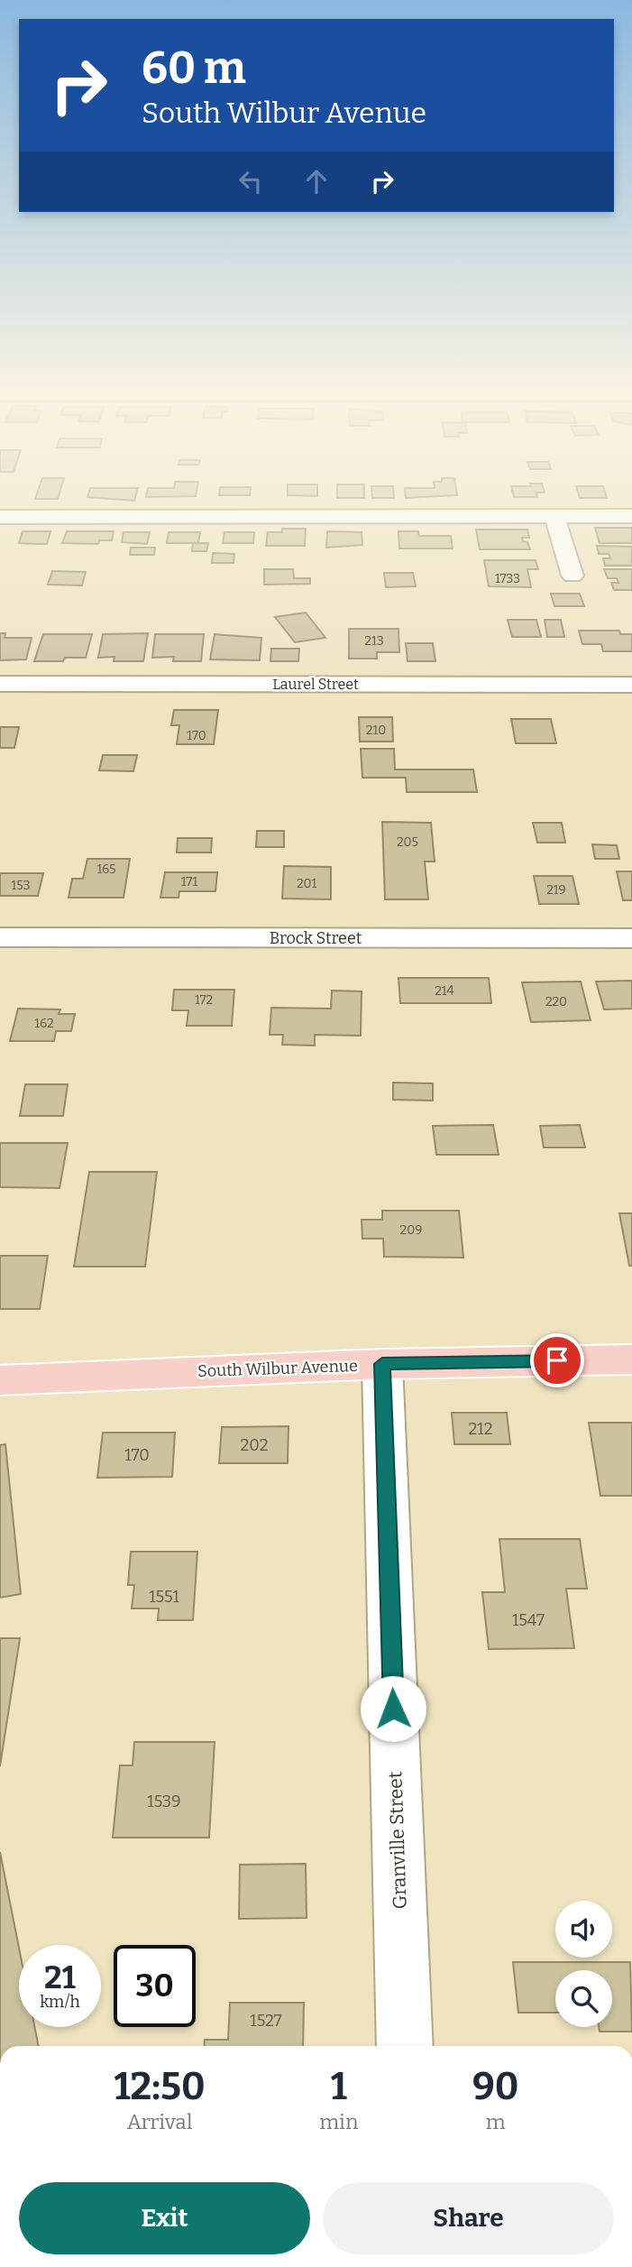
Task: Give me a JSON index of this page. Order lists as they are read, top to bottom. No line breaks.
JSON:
{"streets":{"main road":["South Wilbur Avenue"],"street":["Laurel Street","Brock Street","Granville Street"]},"crossings":[["South Wilbur Avenue","Granville Street"]],"house_numbers":["1733","213","210","170","205","165","171","201","153","219","214","172","220","162","209","212","202","170","1551","1547","1539","1527"],"page":{"turn":["60 m","South Wilbur Avenue"],"speed":"21 km/h","limit":"30","eta":["12:50","Arrival","1","min","90","m"],"buttons":["Exit","Share"]}}
